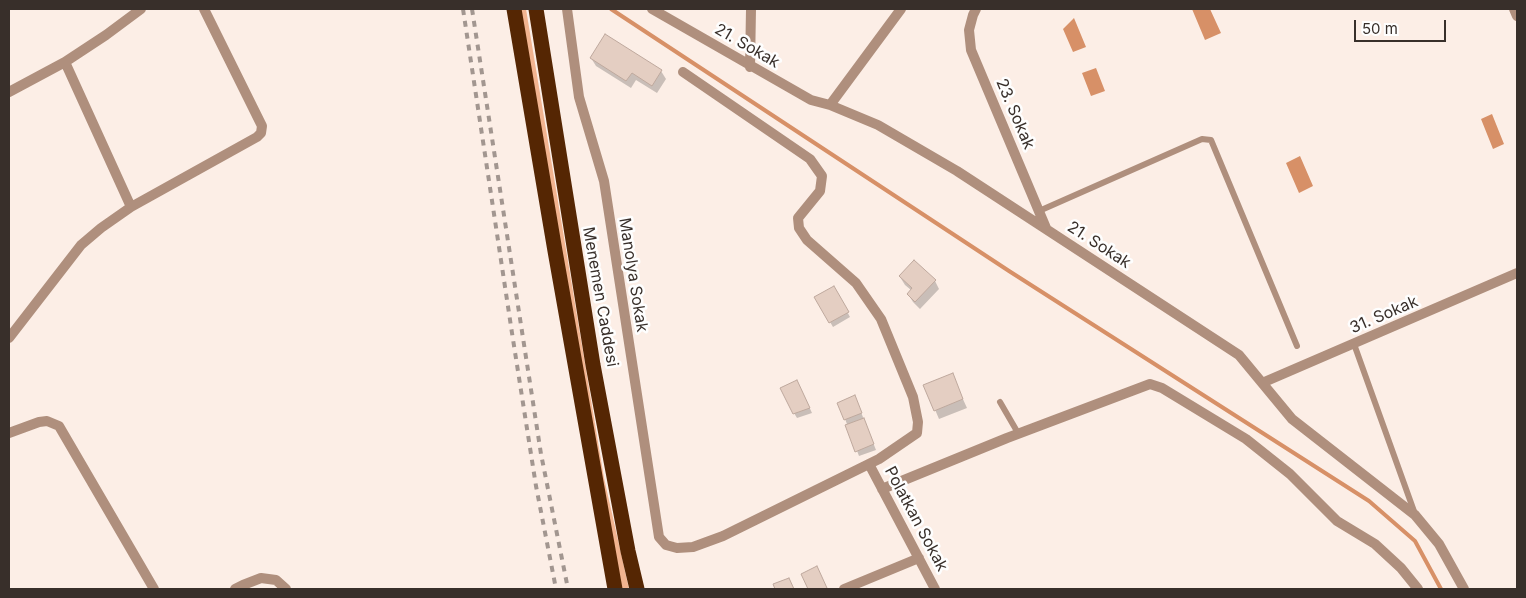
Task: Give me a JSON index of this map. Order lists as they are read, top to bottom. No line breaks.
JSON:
{"streets":{"highway":["Menemen Caddesi"],"street":["21. Sokak","23. Sokak","Manolya Sokak","31. Sokak","Polatkan Sokak"]},"crossings":[["21. Sokak","23. Sokak"],["21. Sokak","31. Sokak"],["Manolya Sokak","Polatkan Sokak"]],"scale_bar":"50 m"}
